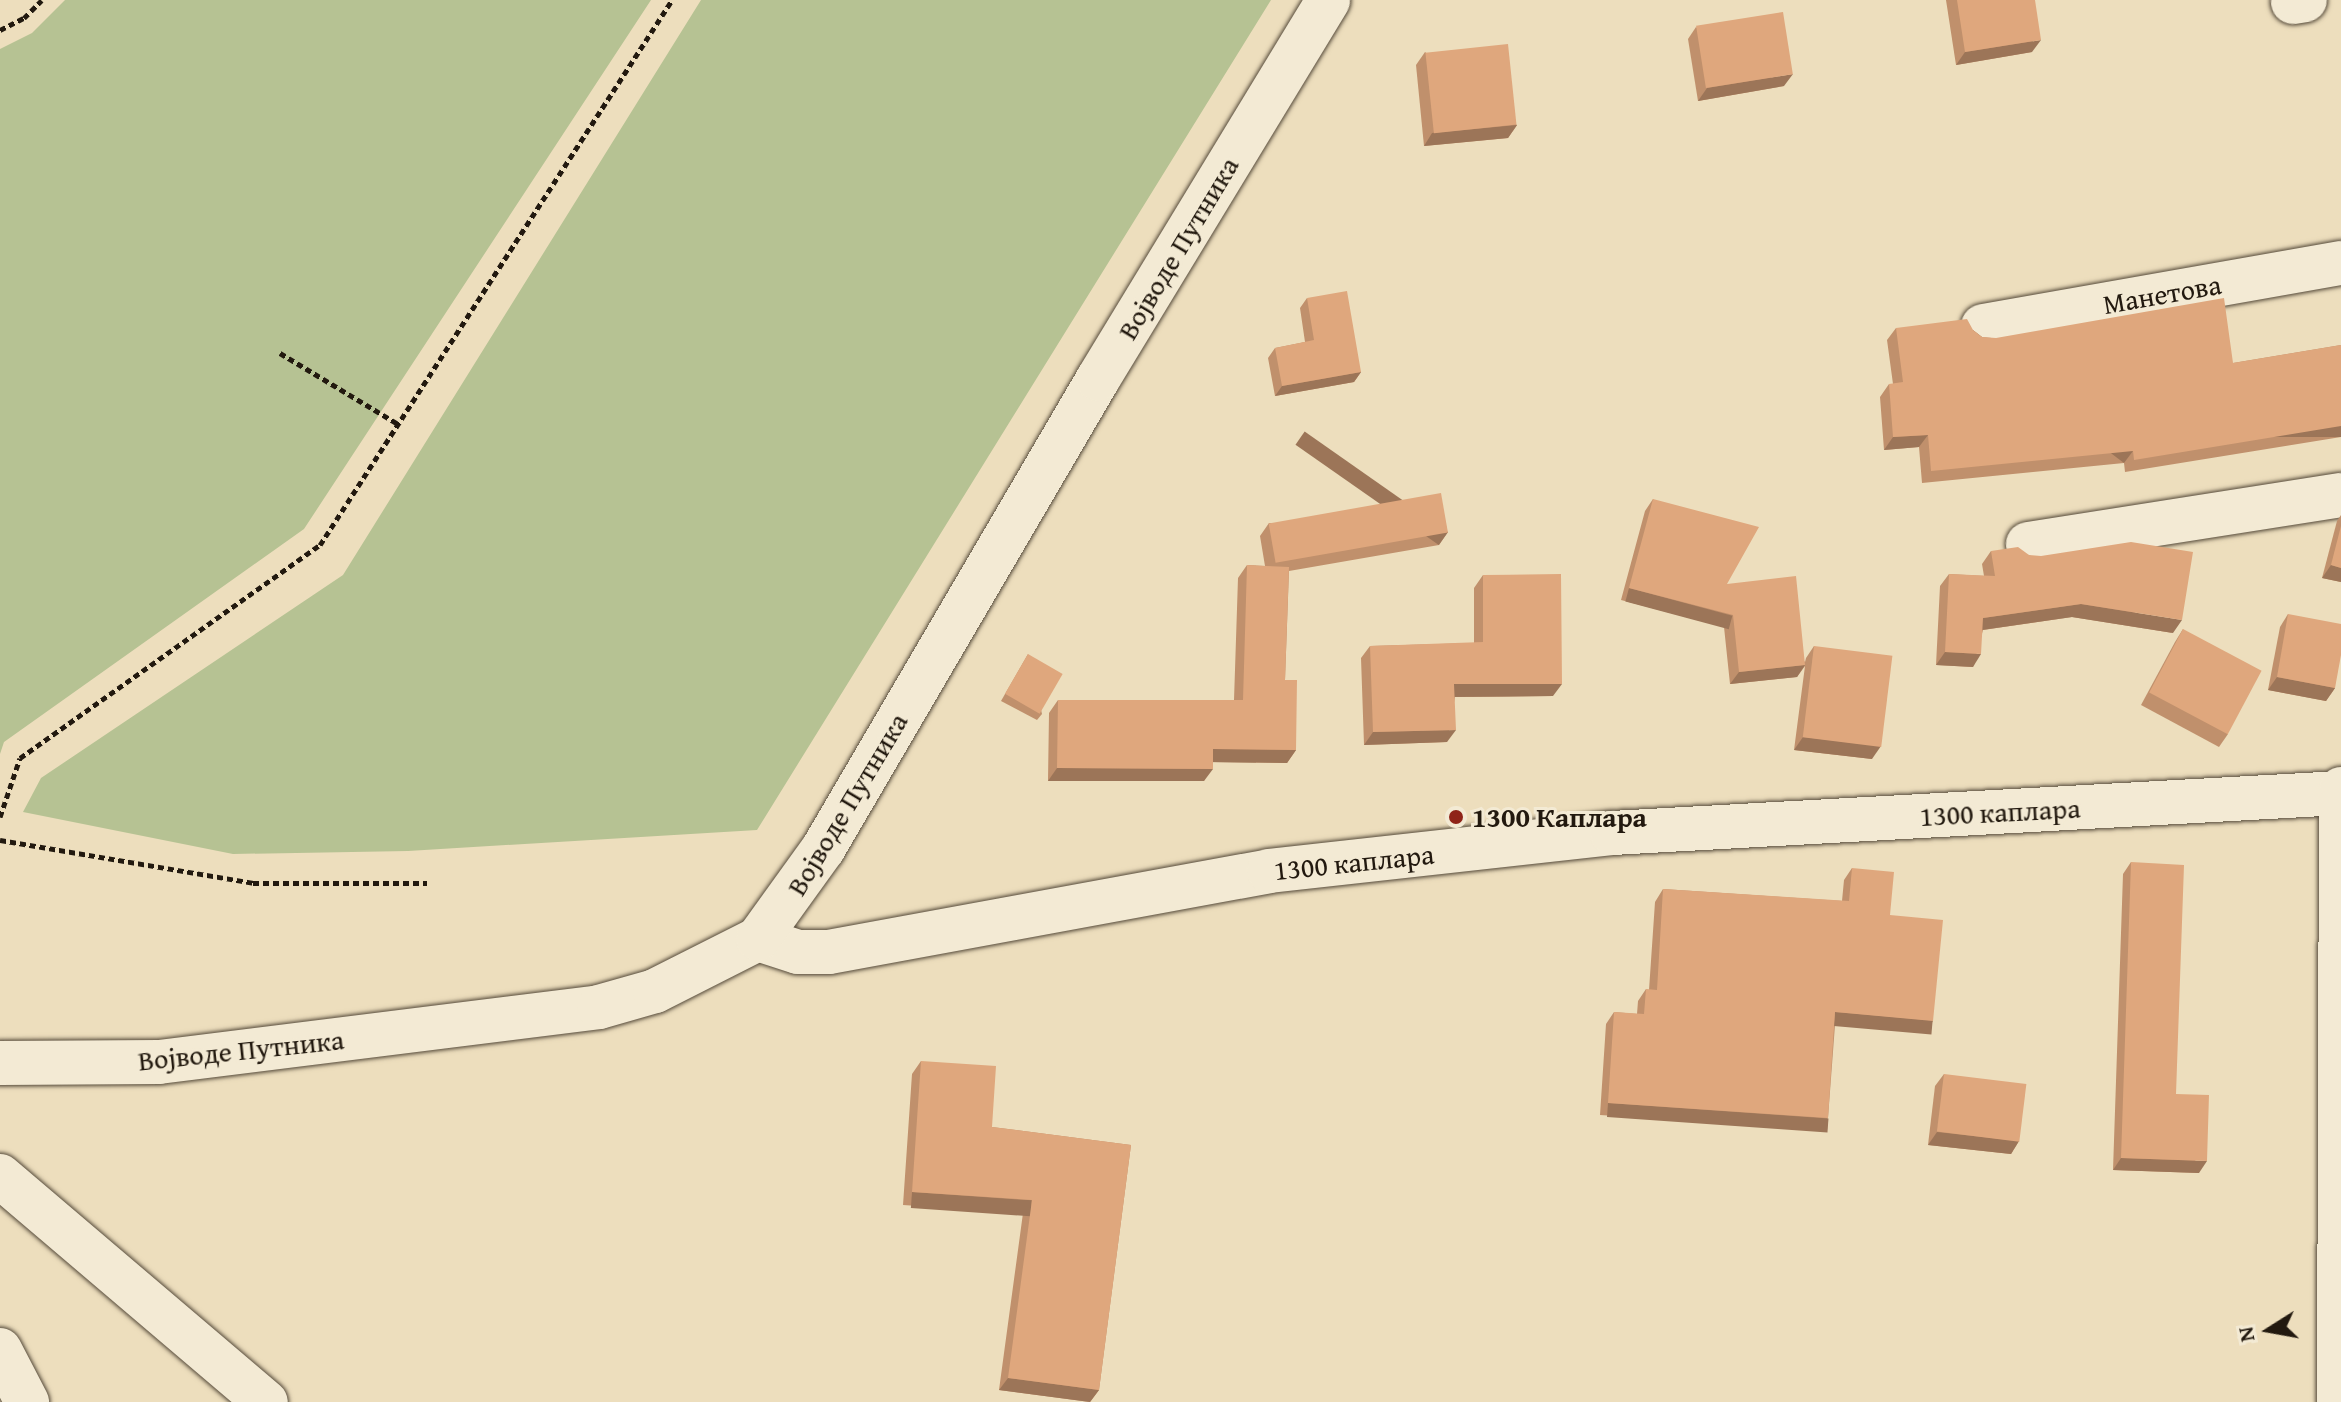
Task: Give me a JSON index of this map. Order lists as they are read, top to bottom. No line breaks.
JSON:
{"streets":{"street":["Војводе Путника","Манетова","1300 каплара"]},"crossings":[["Војводе Путника","1300 каплара"]],"places":["1300 Каплара"],"north":"left"}
